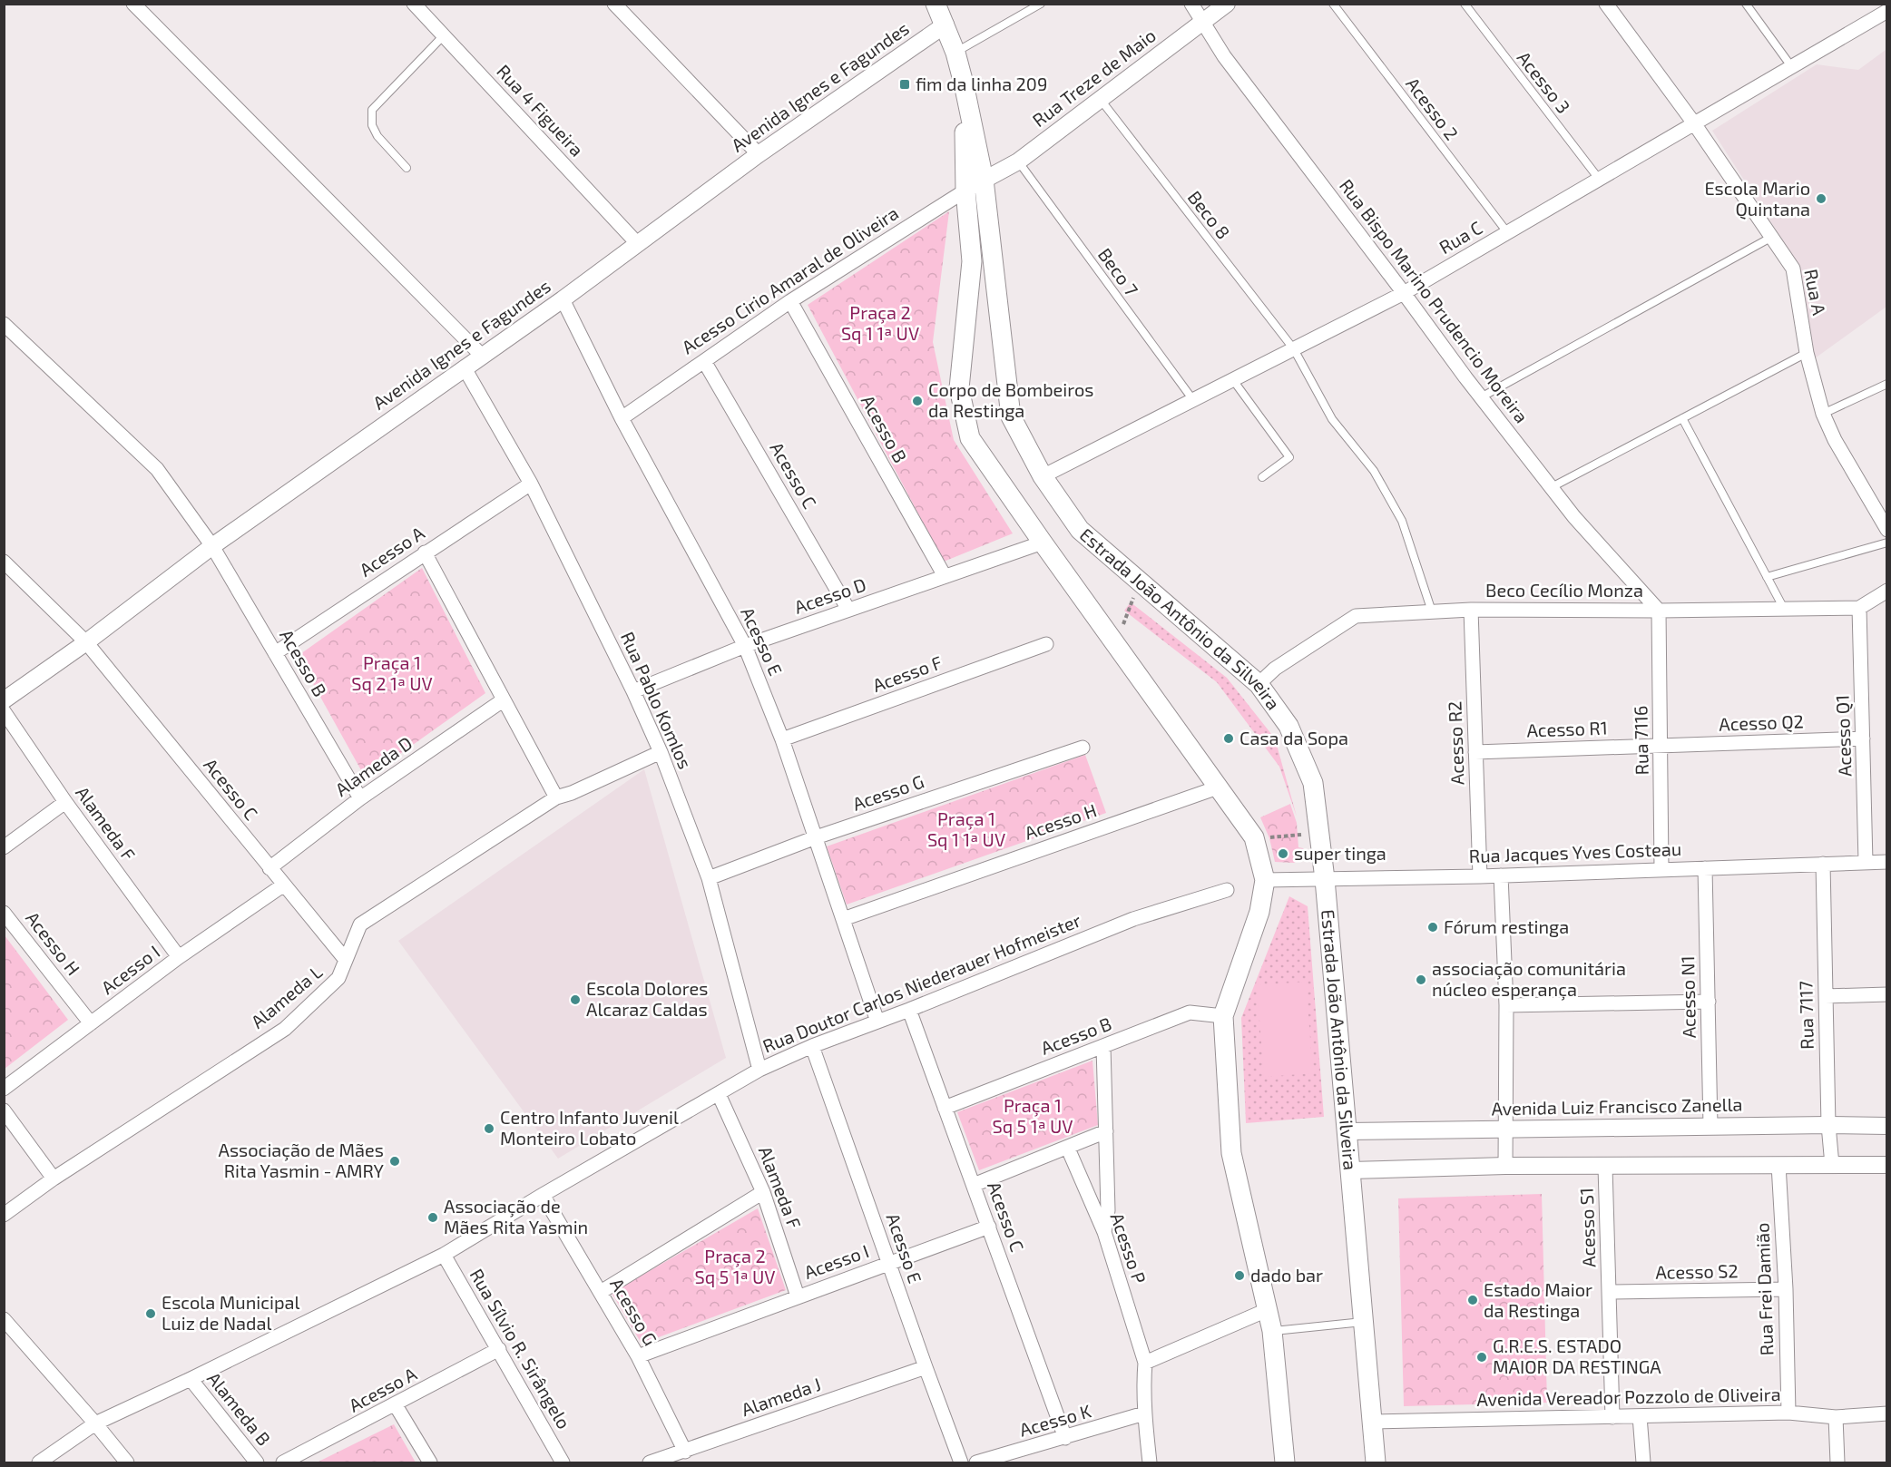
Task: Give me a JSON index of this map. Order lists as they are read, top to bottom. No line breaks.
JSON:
{"streets":{"main road":["Estrada João Antônio da Silveira"],"street":["Rua Treze de Maio","Avenida Ignes e Fagundes","Rua 4 Figueira","Rua C","Acesso Cirio Amaral de Oliveira","Rua A","Rua Bispo Marino Prudencio Moreira","Acesso B","Acesso C","Acesso A","Beco Cecílio Monza","Acesso D","Acesso E","Acesso F","Rua Pablo Komlos","Acesso Q2","Acesso R1","Acesso Q1","Rua 7116","Acesso R2","Alameda D","Acesso G","Acesso H","Alameda F","Rua Jacques Yves Costeau","Acesso I","Rua Doutor Carlos Niederauer Hofmeister","Alameda L","Acesso N1","Rua 7117","Avenida Luiz Francisco Zanella","Acesso S1","Acesso P","Acesso S2","Rua Frei Damião","Rua Sílvio R. Sirângelo","Alameda J","Avenida Vereador Pozzolo de Oliveira","Alameda B","Acesso K"],"lane":["Acesso 3","Acesso 2","Beco 8","Beco 7"]},"crossings":[["Rua Treze de Maio","Beco 8"],["Rua Treze de Maio","Beco 7"],["Rua Treze de Maio","Acesso Cirio Amaral de Oliveira"],["Rua Treze de Maio","Rua Bispo Marino Prudencio Moreira"],["Rua Treze de Maio","Estrada João Antônio da Silveira"],["Acesso 3","Rua C"],["Avenida Ignes e Fagundes","Rua 4 Figueira"],["Avenida Ignes e Fagundes","Acesso B"],["Avenida Ignes e Fagundes","Acesso C"],["Avenida Ignes e Fagundes","Estrada João Antônio da Silveira"],["Avenida Ignes e Fagundes","Acesso E"],["Avenida Ignes e Fagundes","Rua Pablo Komlos"],["Acesso 2","Rua C"],["Beco 8","Rua C"],["Beco 8","Beco Cecílio Monza"],["Rua C","Beco 7"],["Rua C","Rua A"],["Rua C","Rua Bispo Marino Prudencio Moreira"],["Rua C","Estrada João Antônio da Silveira"],["Acesso Cirio Amaral de Oliveira","Acesso B"],["Acesso Cirio Amaral de Oliveira","Acesso C"],["Acesso Cirio Amaral de Oliveira","Estrada João Antônio da Silveira"],["Acesso Cirio Amaral de Oliveira","Acesso E"],["Rua Bispo Marino Prudencio Moreira","Beco Cecílio Monza"],["Rua Bispo Marino Prudencio Moreira","Rua 7116"],["Acesso B","Acesso C"],["Acesso B","Acesso A"],["Acesso B","Acesso D"],["Acesso B","Estrada João Antônio da Silveira"],["Acesso B","Alameda D"],["Acesso C","Acesso D"],["Acesso C","Alameda D"],["Acesso C","Acesso I"],["Acesso C","Rua Doutor Carlos Niederauer Hofmeister"],["Acesso C","Alameda L"],["Acesso C","Acesso K"],["Acesso A","Rua Pablo Komlos"],["Acesso A","Rua Sílvio R. Sirângelo"],["Beco Cecílio Monza","Estrada João Antônio da Silveira"],["Beco Cecílio Monza","Acesso Q1"],["Beco Cecílio Monza","Rua 7116"],["Beco Cecílio Monza","Acesso R2"],["Acesso D","Estrada João Antônio da Silveira"],["Acesso D","Acesso E"],["Acesso D","Rua Pablo Komlos"],["Estrada João Antônio da Silveira","Acesso H"],["Estrada João Antônio da Silveira","Rua Jacques Yves Costeau"],["Estrada João Antônio da Silveira","Avenida Luiz Francisco Zanella"],["Estrada João Antônio da Silveira","Avenida Vereador Pozzolo de Oliveira"],["Acesso E","Acesso F"],["Acesso E","Acesso G"],["Acesso E","Acesso H"],["Acesso E","Acesso I"],["Acesso E","Rua Doutor Carlos Niederauer Hofmeister"],["Acesso E","Alameda J"],["Rua Pablo Komlos","Acesso G"],["Rua Pablo Komlos","Rua Doutor Carlos Niederauer Hofmeister"],["Rua Pablo Komlos","Alameda L"],["Acesso Q2","Acesso R1"],["Acesso Q2","Acesso Q1"],["Acesso Q2","Rua 7116"],["Acesso R1","Rua 7116"],["Acesso R1","Acesso R2"],["Acesso Q1","Rua Jacques Yves Costeau"],["Rua 7116","Rua Jacques Yves Costeau"],["Acesso R2","Rua Jacques Yves Costeau"],["Acesso G","Acesso I"],["Acesso G","Rua Doutor Carlos Niederauer Hofmeister"],["Acesso G","Alameda J"],["Acesso H","Acesso I"],["Alameda F","Acesso I"],["Alameda F","Rua Doutor Carlos Niederauer Hofmeister"],["Rua Jacques Yves Costeau","Acesso N1"],["Rua Jacques Yves Costeau","Rua 7117"],["Rua Doutor Carlos Niederauer Hofmeister","Rua Sílvio R. Sirângelo"],["Rua Doutor Carlos Niederauer Hofmeister","Alameda B"],["Acesso N1","Avenida Luiz Francisco Zanella"],["Rua 7117","Avenida Luiz Francisco Zanella"],["Acesso S1","Acesso S2"],["Acesso S1","Avenida Vereador Pozzolo de Oliveira"],["Acesso P","Acesso K"],["Acesso S2","Rua Frei Damião"],["Rua Frei Damião","Avenida Vereador Pozzolo de Oliveira"]],"parks":["Praça 2 Sq 1 1ª UV","Praça 1 Sq 2 1ª UV","Praça 1 Sq 1 1ª UV","Praça 1 Sq 5 1ª UV","Praça 2 Sq 5 1ª UV"],"places":{"transit":["fim da linha 209"],"other":["Escola Mario Quintana","Corpo de Bombeiros da Restinga","Casa da Sopa","super tinga","Fórum restinga","associação comunitária núcleo esperança","Escola Dolores Alcaraz Caldas","Centro Infanto Juvenil Monteiro Lobato","Associação de Mães Rita Yasmin - AMRY","Associação de Mães Rita Yasmin","dado bar","Estado Maior da Restinga","Escola Municipal Luiz de Nadal","G.R.E.S. ESTADO MAIOR DA RESTINGA"]}}
